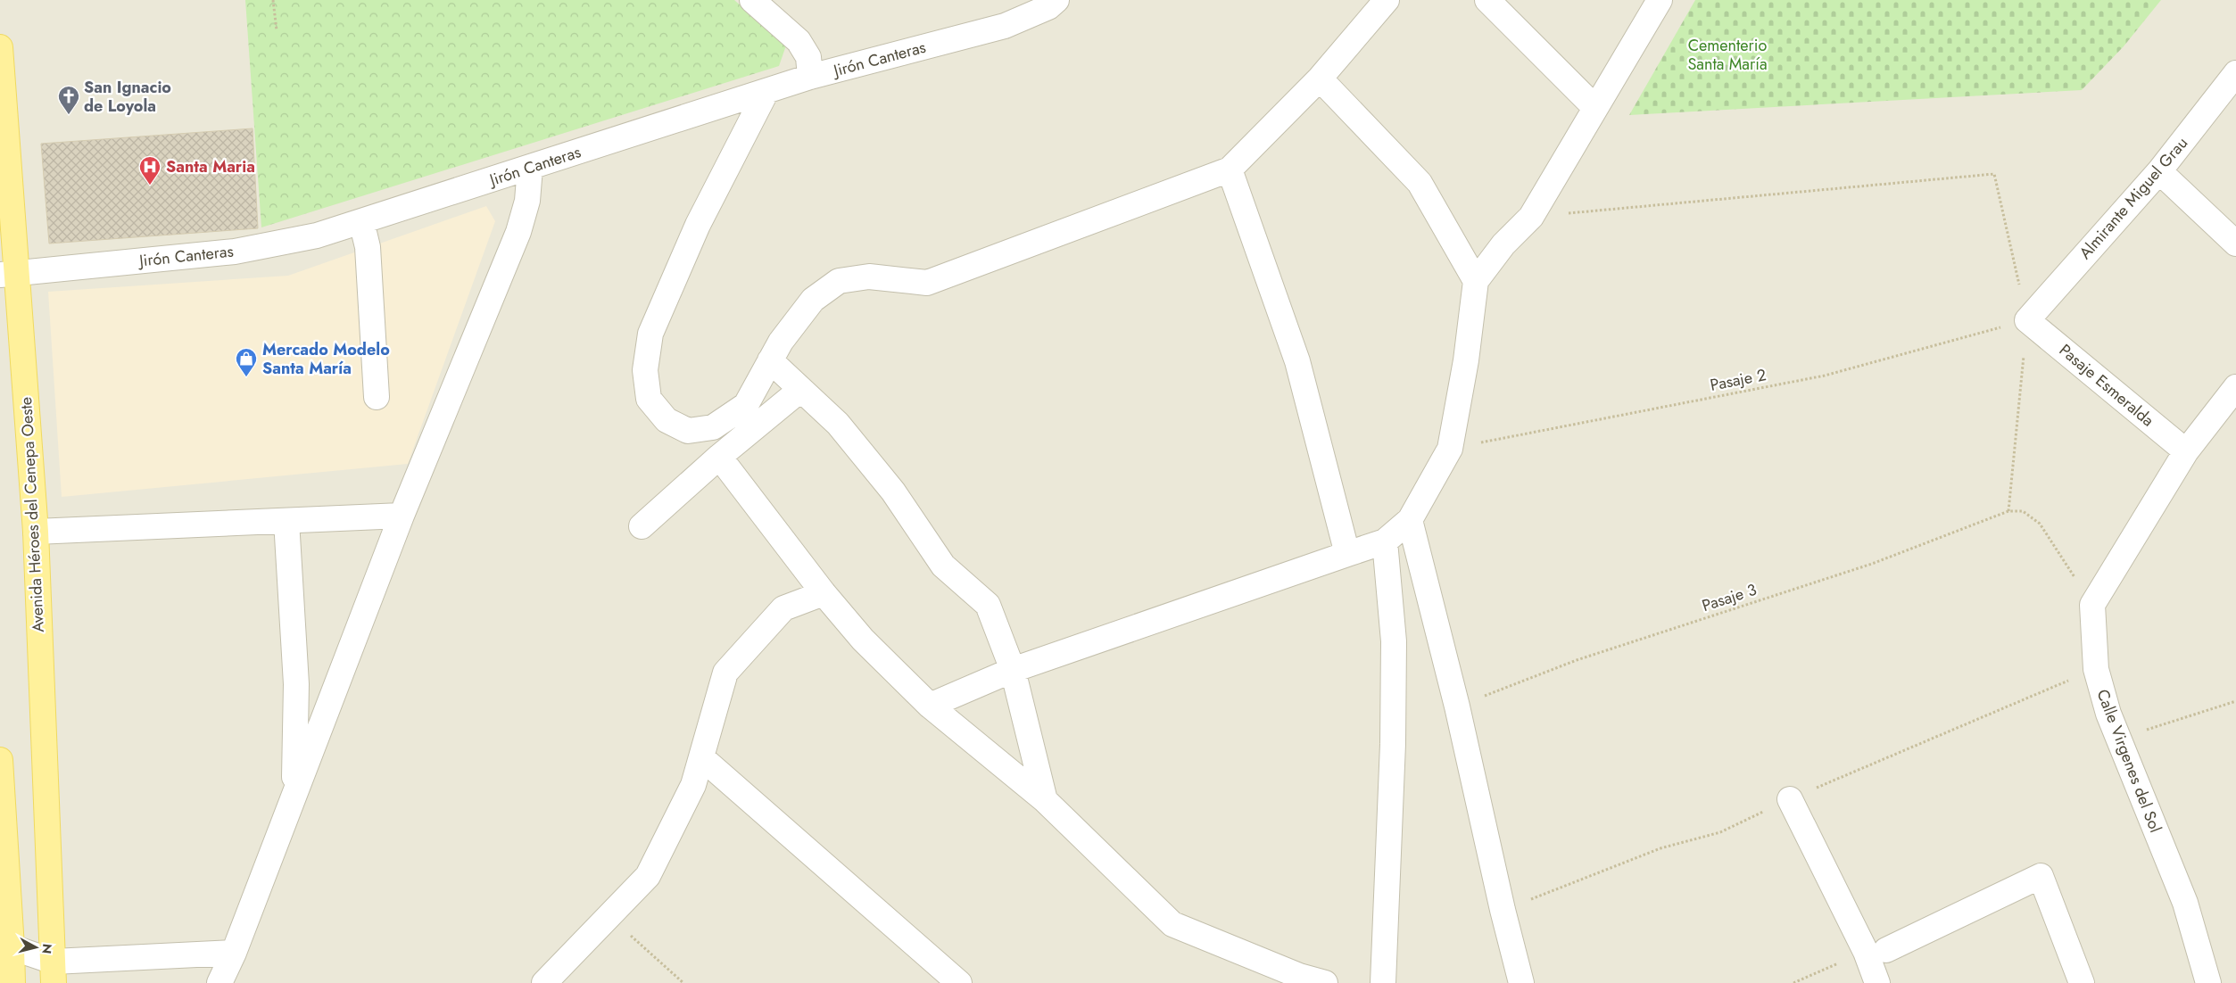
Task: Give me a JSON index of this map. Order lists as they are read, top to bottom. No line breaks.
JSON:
{"streets":{"main road":["Avenida Héroes del Cenepa Oeste"],"street":["Jirón Canteras","Almirante Miguel Grau","Pasaje Esmeralda","Calle Virgenes del Sol"],"path":["Pasaje 2","Pasaje 3"]},"crossings":[["Jirón Canteras","Avenida Héroes del Cenepa Oeste"],["Almirante Miguel Grau","Pasaje 2"],["Almirante Miguel Grau","Pasaje Esmeralda"],["Pasaje 2","Pasaje Esmeralda"]],"parks":["Cementerio Santa María"],"places":{"church":["San Ignacio de Loyola"],"hospital":["Santa Maria"],"shop":["Mercado Modelo Santa María"]},"north":"right"}
